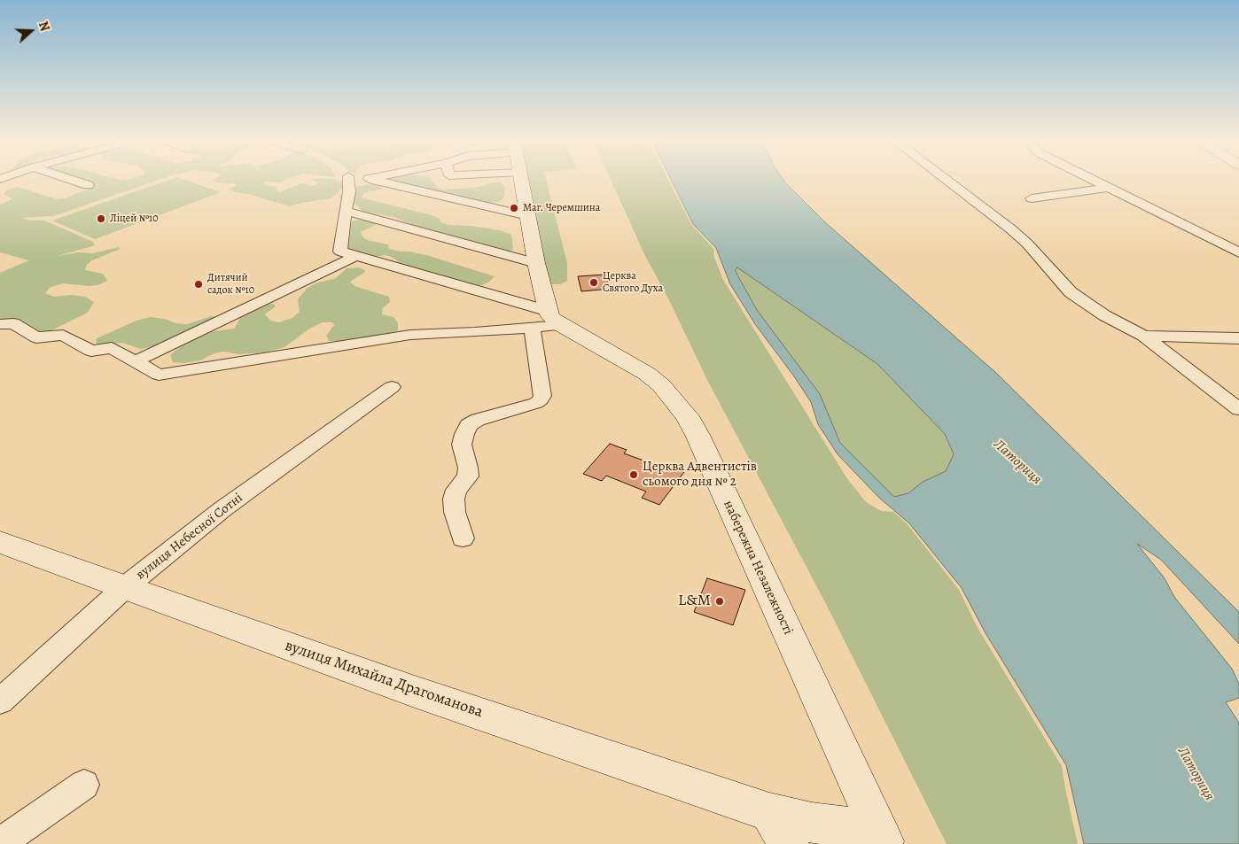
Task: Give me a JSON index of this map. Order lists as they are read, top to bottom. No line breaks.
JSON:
{"streets":{"street":["вулиця Небесної Сотні","набережна Незалежності","вулиця Михайла Драгоманова"]},"crossings":[["вулиця Небесної Сотні","вулиця Михайла Драгоманова"],["набережна Незалежності","вулиця Михайла Драгоманова"]],"water":["Латориця"],"places":["Маг. Черемшина","Ліцей №10","Церква Святого Духа","Дитячий садок №10","Церква Адвентистів сьомого дня № 2","L&M"],"north":"right"}
